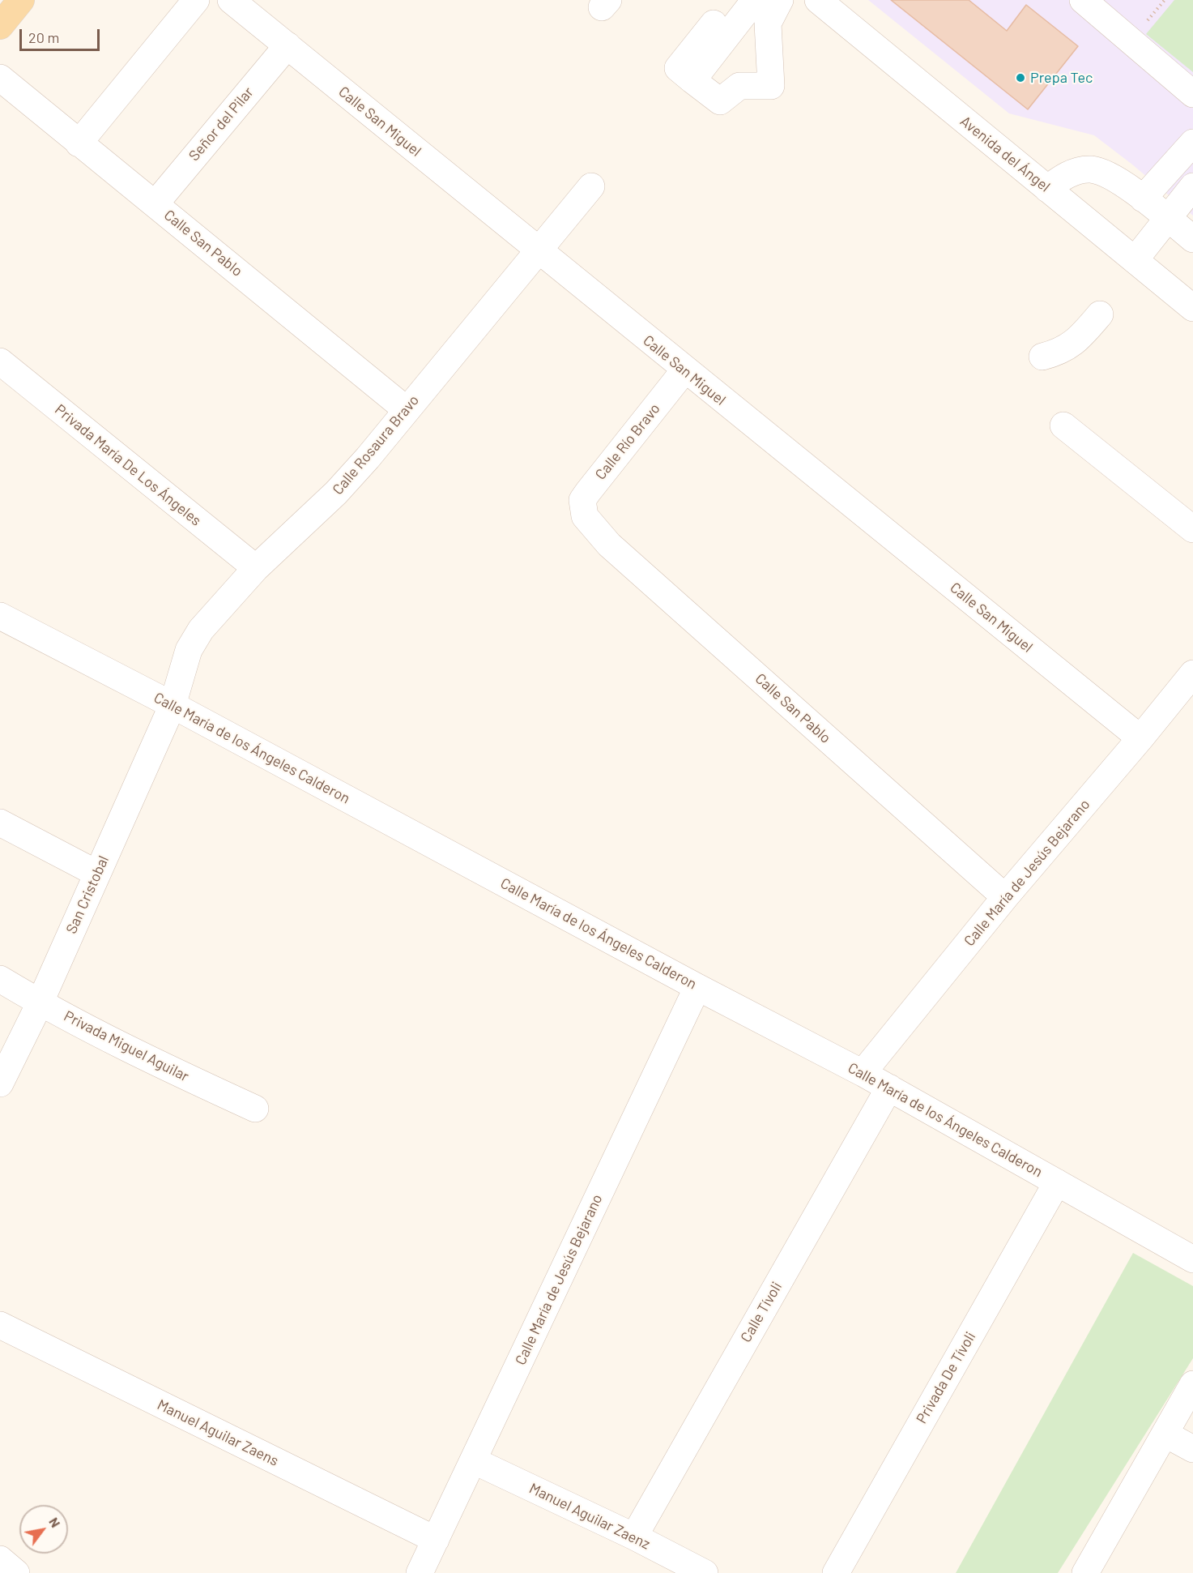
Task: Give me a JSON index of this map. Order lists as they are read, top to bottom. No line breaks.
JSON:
{"streets":{"street":["Calle San Miguel","Señor del Pilar","Avenida del Ángel","Calle San Pablo","Calle Río Bravo","Calle Rosaura Bravo","Privada María De Los Ángeles","Calle María de los Ángeles Calderon","Calle María de Jesús Bejarano","San Cristobal","Privada Miguel Aguilar","Calle Tívoli","Privada De Tívoli","Manuel Aguilar Zaens","Manuel Aguilar Zaenz"]},"crossings":[["Calle San Miguel","Señor del Pilar"],["Calle San Miguel","Calle Río Bravo"],["Calle San Miguel","Calle Rosaura Bravo"],["Calle San Miguel","Calle María de Jesús Bejarano"],["Señor del Pilar","Calle San Pablo"],["Calle San Pablo","Calle Río Bravo"],["Calle San Pablo","Calle Rosaura Bravo"],["Calle San Pablo","Calle María de Jesús Bejarano"],["Calle Rosaura Bravo","Privada María De Los Ángeles"],["Calle Rosaura Bravo","Calle María de los Ángeles Calderon"],["Calle Rosaura Bravo","San Cristobal"],["Calle María de los Ángeles Calderon","Calle María de Jesús Bejarano"],["Calle María de los Ángeles Calderon","San Cristobal"],["Calle María de los Ángeles Calderon","Calle Tívoli"],["Calle María de los Ángeles Calderon","Privada De Tívoli"],["Calle María de Jesús Bejarano","Manuel Aguilar Zaens"],["Calle María de Jesús Bejarano","Manuel Aguilar Zaenz"],["San Cristobal","Privada Miguel Aguilar"],["Calle Tívoli","Manuel Aguilar Zaenz"]],"places":["Prepa Tec"],"scale_bar":"20 m","north":"top right"}
